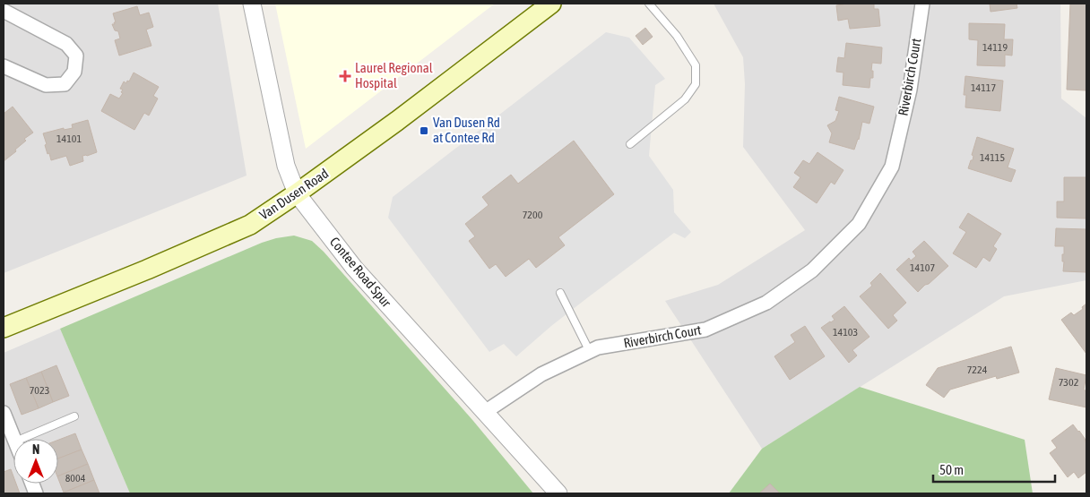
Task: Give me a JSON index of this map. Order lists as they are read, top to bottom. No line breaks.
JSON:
{"streets":{"main road":["Van Dusen Road"],"street":["Riverbirch Court","Contee Road Spur"]},"crossings":[["Riverbirch Court","Contee Road Spur"],["Van Dusen Road","Contee Road Spur"]],"places":{"health":["Laurel Regional Hospital"],"transit":["Van Dusen Rd at Contee Rd"]},"house_numbers":["14119","14117","14101","14115","7200","14107","14103","7224","7302","7023","8004"],"scale_bar":"50 m","north":"top"}
